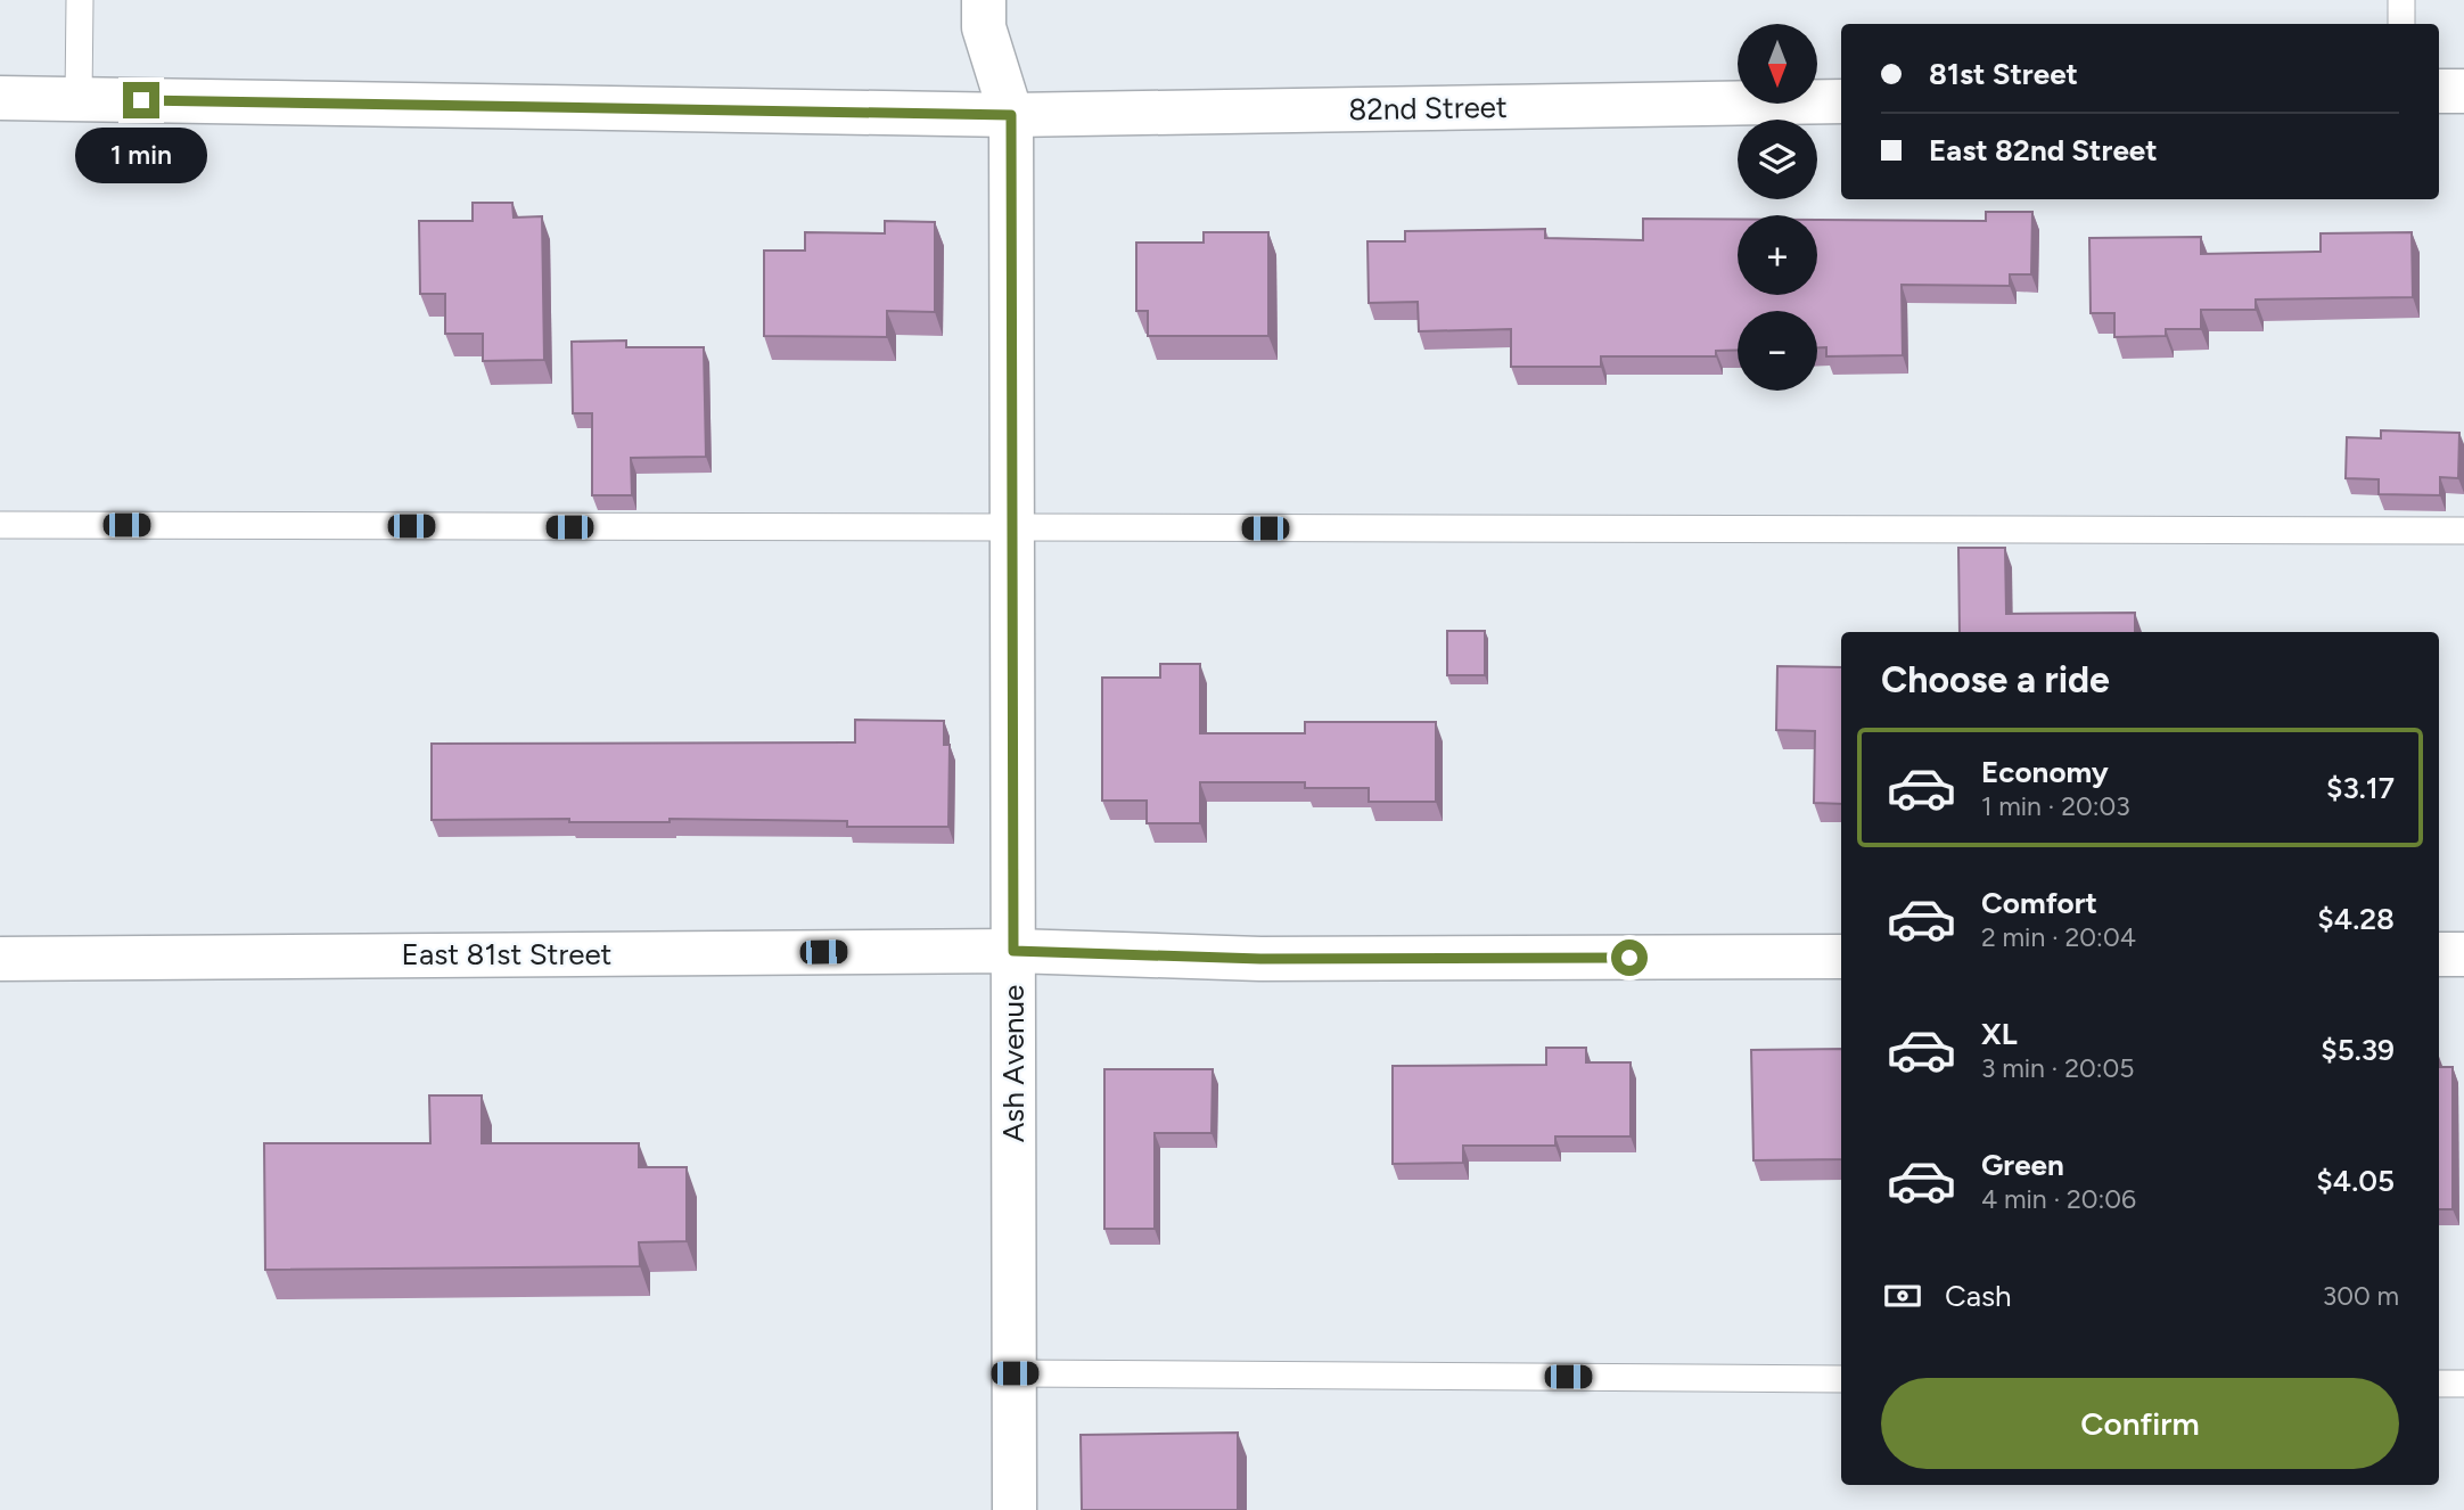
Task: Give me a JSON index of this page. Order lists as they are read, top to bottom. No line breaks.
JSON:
{"streets":{"street":["82nd Street","East 81st Street","Ash Avenue"]},"crossings":[["82nd Street","Ash Avenue"],["East 81st Street","Ash Avenue"]],"north":"bottom","page":{"map_buttons":["+","−"],"banner":["81st Street","East 82nd Street"],"bubble":"1 min","heading":"Choose a ride","list":[{"name":"Economy","note":"1 min · 20:03","value":"$3.17"},{"name":"Comfort","note":"2 min · 20:04","value":"$4.28"},{"name":"XL","note":"3 min · 20:05","value":"$5.39"},{"name":"Green","note":"4 min · 20:06","value":"$4.05"}],"pay":["Cash","300 m"],"buttons":"Confirm"}}
